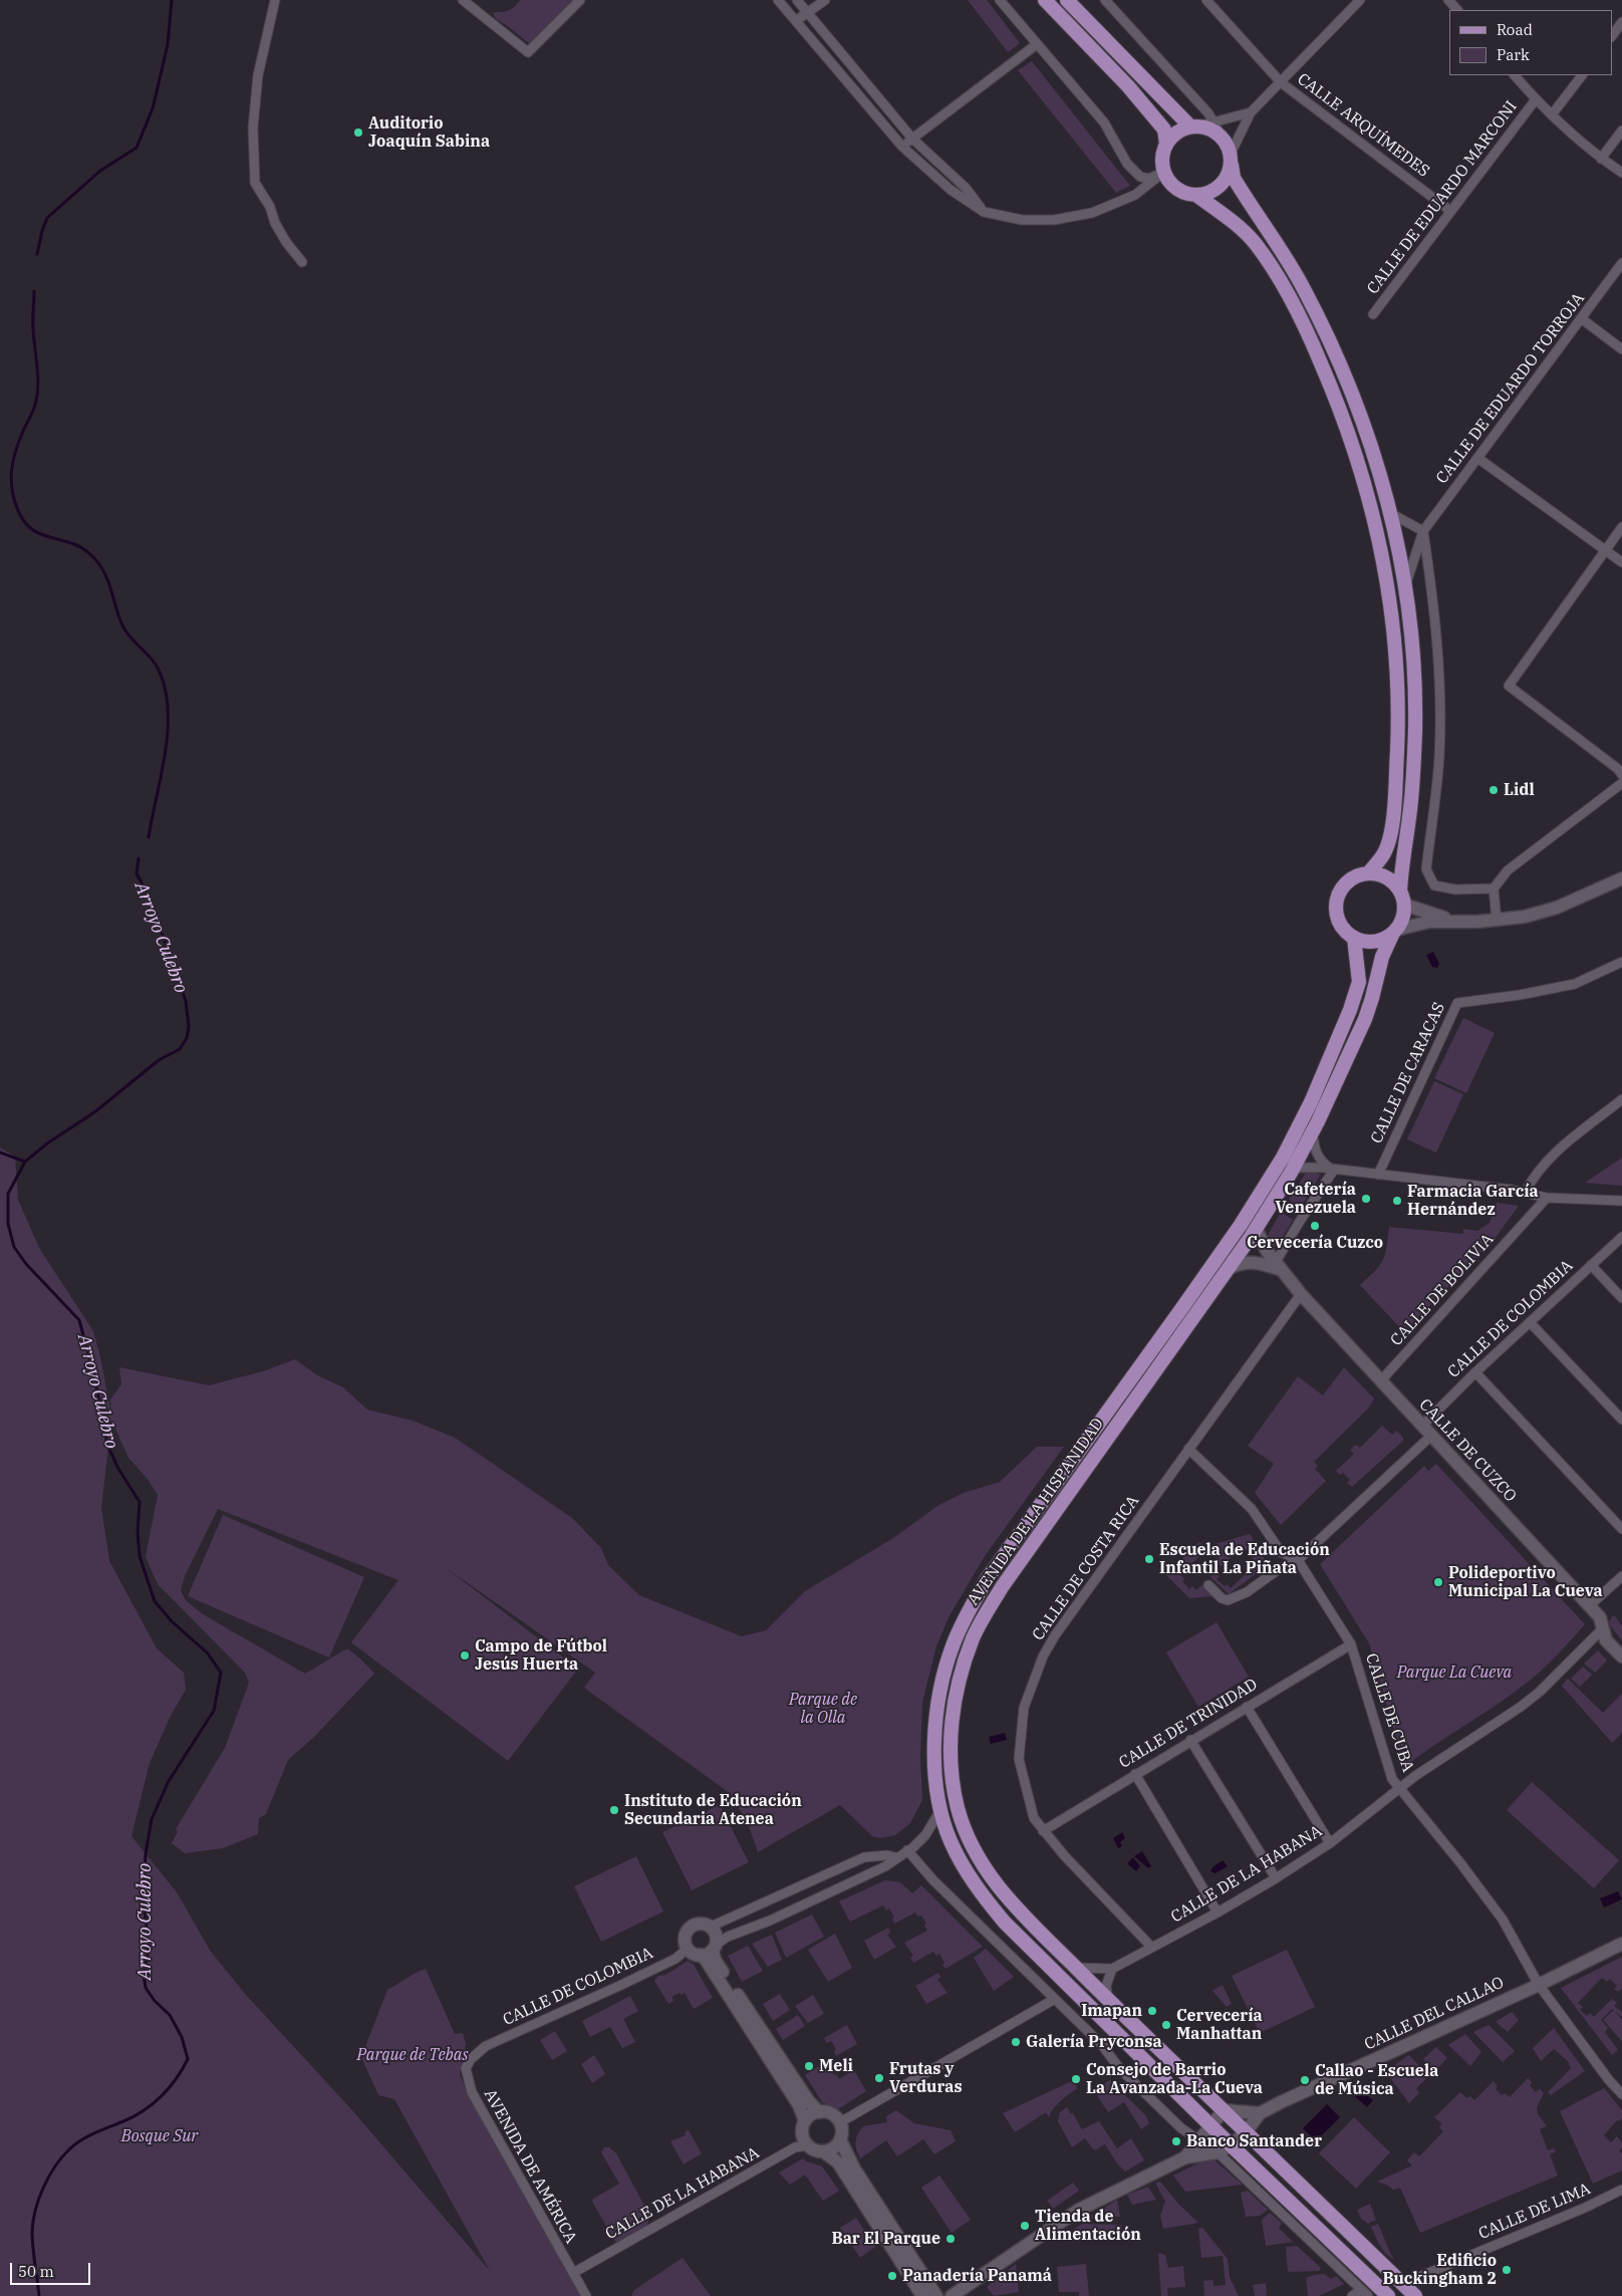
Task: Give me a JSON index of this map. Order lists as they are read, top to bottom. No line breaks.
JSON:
{"streets":{"main road":["AVENIDA DE LA HISPANIDAD"],"street":["CALLE ARQUÍMEDES","CALLE DE EDUARDO MARCONI","CALLE DE EDUARDO TORROJA","CALLE DE CARACAS","CALLE DE BOLIVIA","CALLE DE COLOMBIA","CALLE DE CUZCO","CALLE DE COSTA RICA","CALLE DE CUBA","CALLE DE TRINIDAD","CALLE DE LA HABANA","CALLE DEL CALLAO","AVENIDA DE AMÉRICA","CALLE DE LIMA"]},"crossings":[["CALLE ARQUÍMEDES","CALLE DE EDUARDO MARCONI"],["CALLE DE BOLIVIA","CALLE DE CUZCO"],["CALLE DE COLOMBIA","CALLE DE CUZCO"],["CALLE DE COLOMBIA","AVENIDA DE AMÉRICA"],["CALLE DE CUZCO","AVENIDA DE LA HISPANIDAD"],["CALLE DE CUZCO","CALLE DE COSTA RICA"],["CALLE DE CUZCO","CALLE DE LA HABANA"],["AVENIDA DE LA HISPANIDAD","CALLE DEL CALLAO"],["AVENIDA DE LA HISPANIDAD","CALLE DE LIMA"],["CALLE DE COSTA RICA","CALLE DE CUBA"],["CALLE DE COSTA RICA","CALLE DE TRINIDAD"],["CALLE DE COSTA RICA","CALLE DE LA HABANA"],["CALLE DE CUBA","CALLE DE TRINIDAD"],["CALLE DE CUBA","CALLE DE LA HABANA"],["CALLE DE CUBA","CALLE DEL CALLAO"],["CALLE DE LA HABANA","AVENIDA DE AMÉRICA"]],"water":["Arroyo Culebro"],"parks":["Parque La Cueva","Parque de la Olla","Parque de Tebas","Bosque Sur"],"places":["Auditorio Joaquín Sabina","Lidl","Cafetería Venezuela","Farmacia García Hernández","Cervecería Cuzco","Escuela de Educación Infantil La Piñata","Polideportivo Municipal La Cueva","Campo de Fútbol Jesús Huerta","Instituto de Educación Secundaria Atenea","Imapan","Cervecería Manhattan","Galería Pryconsa","Meli","Frutas y Verduras","Consejo de Barrio La Avanzada-La Cueva","Callao - Escuela de Música","Banco Santander","Tienda de Alimentación","Bar El Parque","Edificio Buckingham 2","Panadería Panamá"],"legend":["Road","Park"],"scale_bar":"50 m"}
